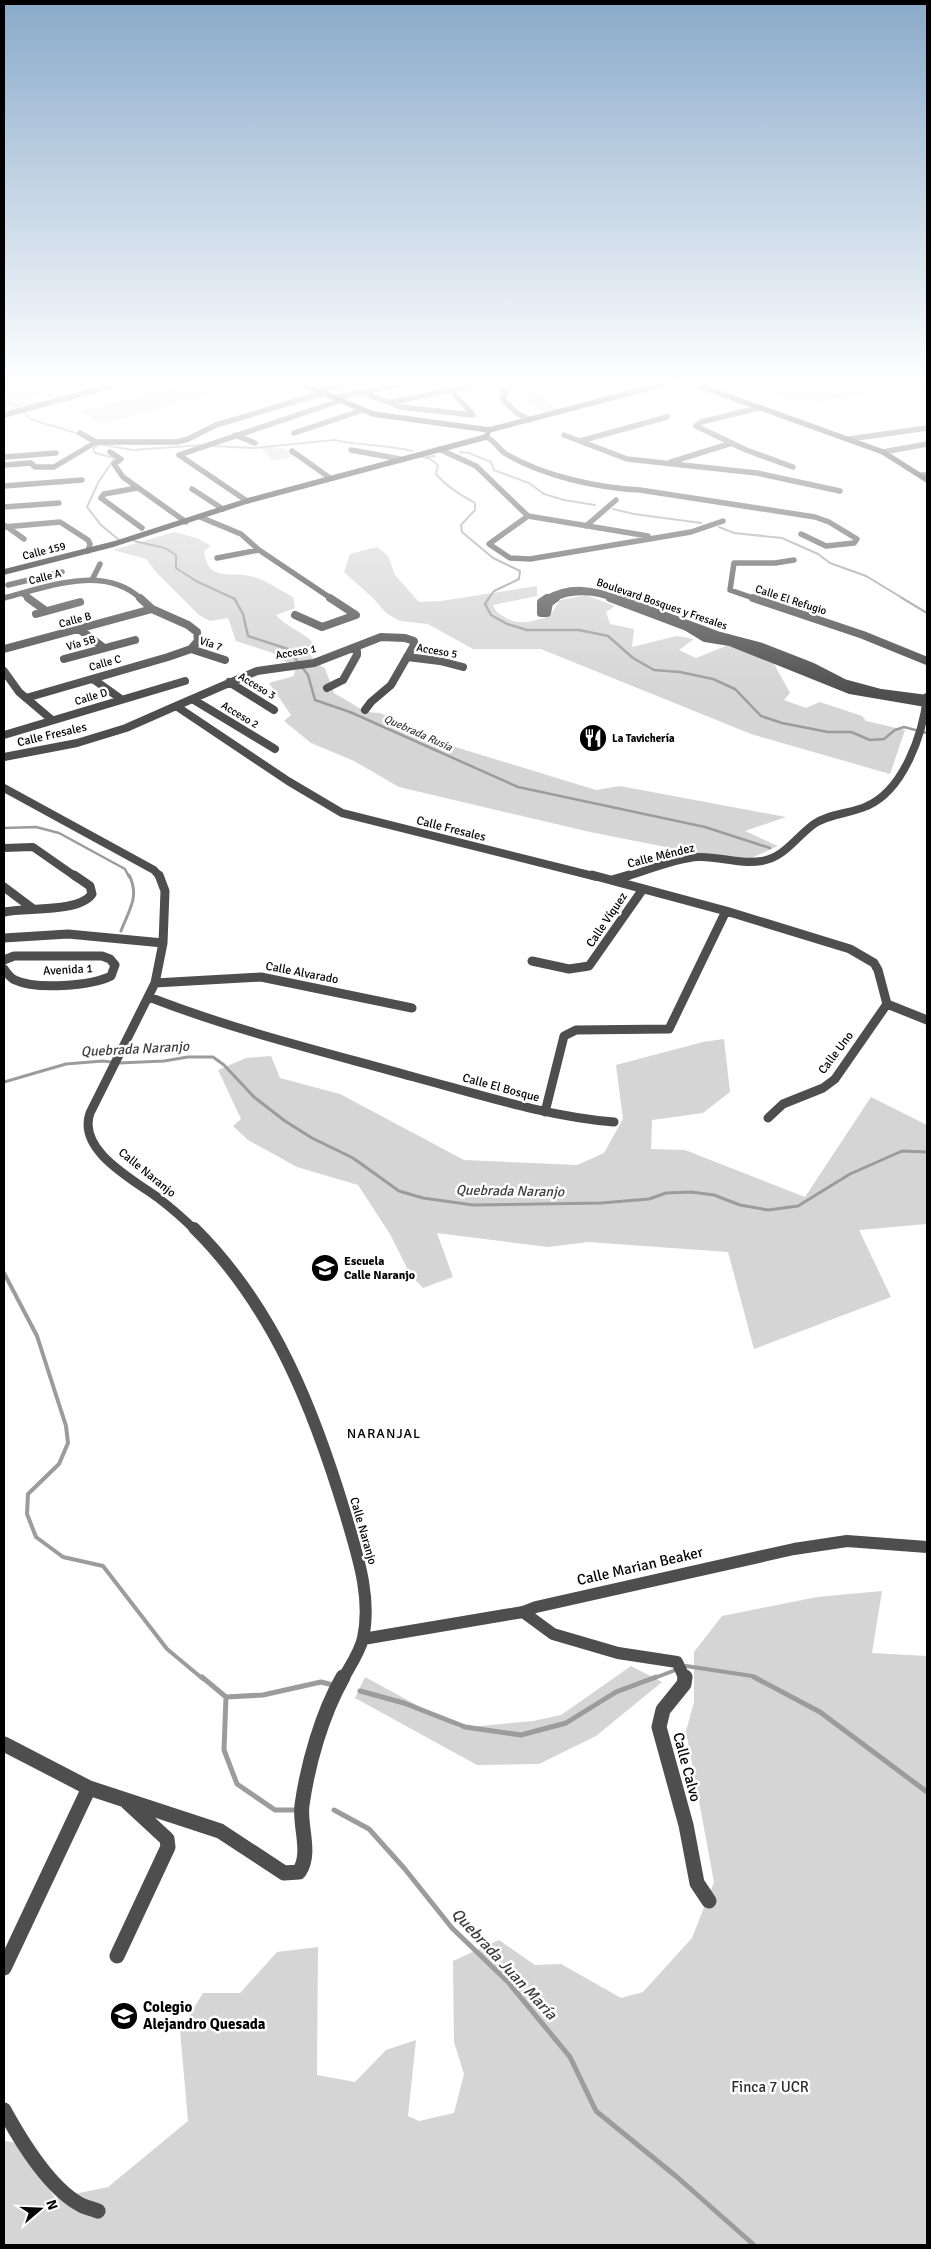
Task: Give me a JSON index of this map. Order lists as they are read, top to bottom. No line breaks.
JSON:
{"streets":{"street":["Calle 159","Calle A","Calle El Refugio","Boulevard Bosques y Fresales","Calle B","Vía 5B","Vía 7","Acceso 5","Acceso 1","Calle C","Acceso 3","Calle D","Acceso 2","Calle Fresales","Calle Méndez","Calle Víquez","Avenida 1","Calle Alvarado","Calle Uno","Calle El Bosque","Calle Naranjo","Calle Marian Beaker","Calle Calvo"]},"crossings":[["Calle 159","Acceso 1"],["Calle A","Calle B"],["Calle A","Vía 7"],["Calle A","Calle C"],["Boulevard Bosques y Fresales","Calle Méndez"],["Vía 7","Calle C"],["Acceso 5","Acceso 1"],["Acceso 1","Acceso 3"],["Acceso 1","Acceso 2"],["Acceso 1","Calle Fresales"],["Calle Fresales","Calle Méndez"],["Calle Fresales","Calle Víquez"],["Calle Fresales","Calle Uno"],["Calle Fresales","Calle El Bosque"],["Calle Alvarado","Calle Naranjo"],["Calle El Bosque","Calle Naranjo"],["Calle Naranjo","Calle Marian Beaker"],["Calle Marian Beaker","Calle Calvo"]],"districts":["NARANJAL"],"water":["Quebrada Rusia","Quebrada Naranjo","Quebrada Juan María"],"parks":["Finca 7 UCR"],"places":{"restaurant":["La Tavichería"],"school or university":["Escuela Calle Naranjo","Colegio Alejandro Quesada"]},"north":"right"}
